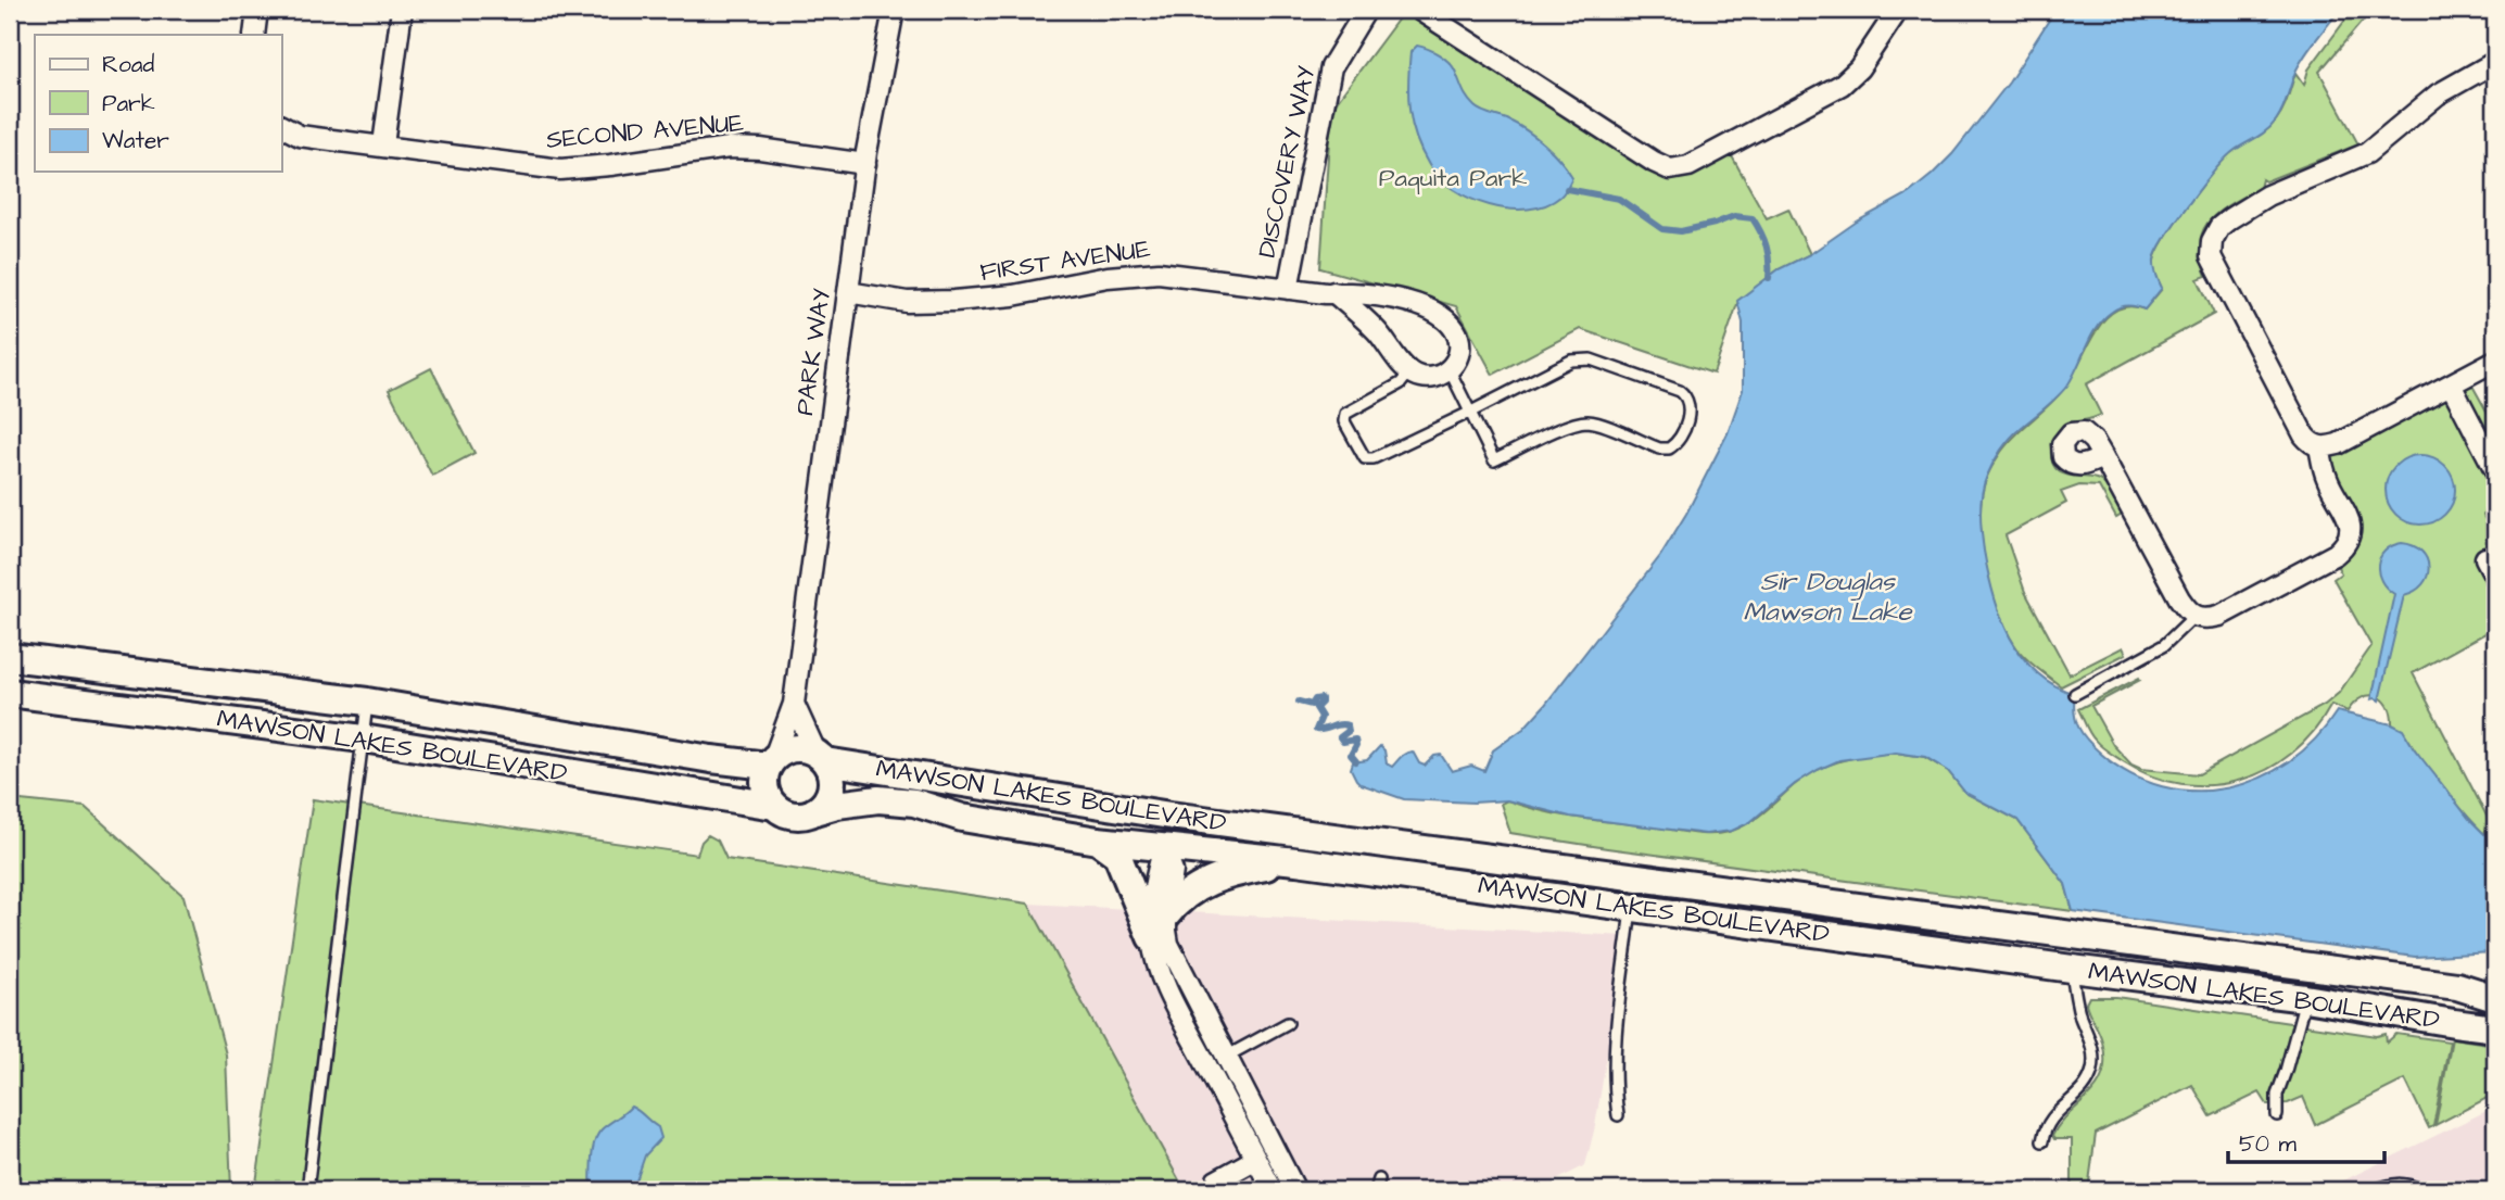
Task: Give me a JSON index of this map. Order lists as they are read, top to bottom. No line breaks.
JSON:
{"streets":{"street":["SECOND AVENUE","DISCOVERY WAY","FIRST AVENUE","PARK WAY","MAWSON LAKES BOULEVARD"]},"crossings":[["SECOND AVENUE","PARK WAY"],["DISCOVERY WAY","FIRST AVENUE"],["FIRST AVENUE","PARK WAY"],["PARK WAY","MAWSON LAKES BOULEVARD"]],"water":["Sir Douglas Mawson Lake"],"parks":["Paquita Park"],"legend":["Road","Park","Water"],"scale_bar":"50 m"}
